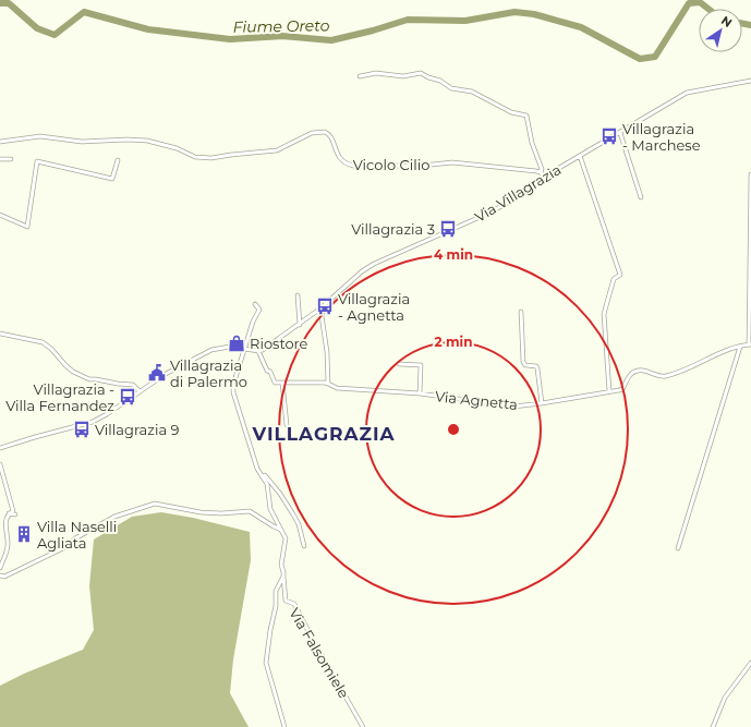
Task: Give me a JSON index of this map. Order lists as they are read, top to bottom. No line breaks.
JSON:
{"streets":{"street":["Vicolo Cilio","Via Villagrazia","Via Agnetta","Via Falsomiele"]},"districts":["VILLAGRAZIA"],"water":["Fiume Oreto"],"places":{"bus stop":["Villagrazia - Marchese","Villagrazia 3","Villagrazia - Agnetta","Villagrazia - Villa Fernandez","Villagrazia 9"],"shop":["Riostore"],"public building":["Villagrazia di Palermo"],"building":["Villa Naselli Agliata"]},"north":"top right","rings":["4 min","2 min"]}
